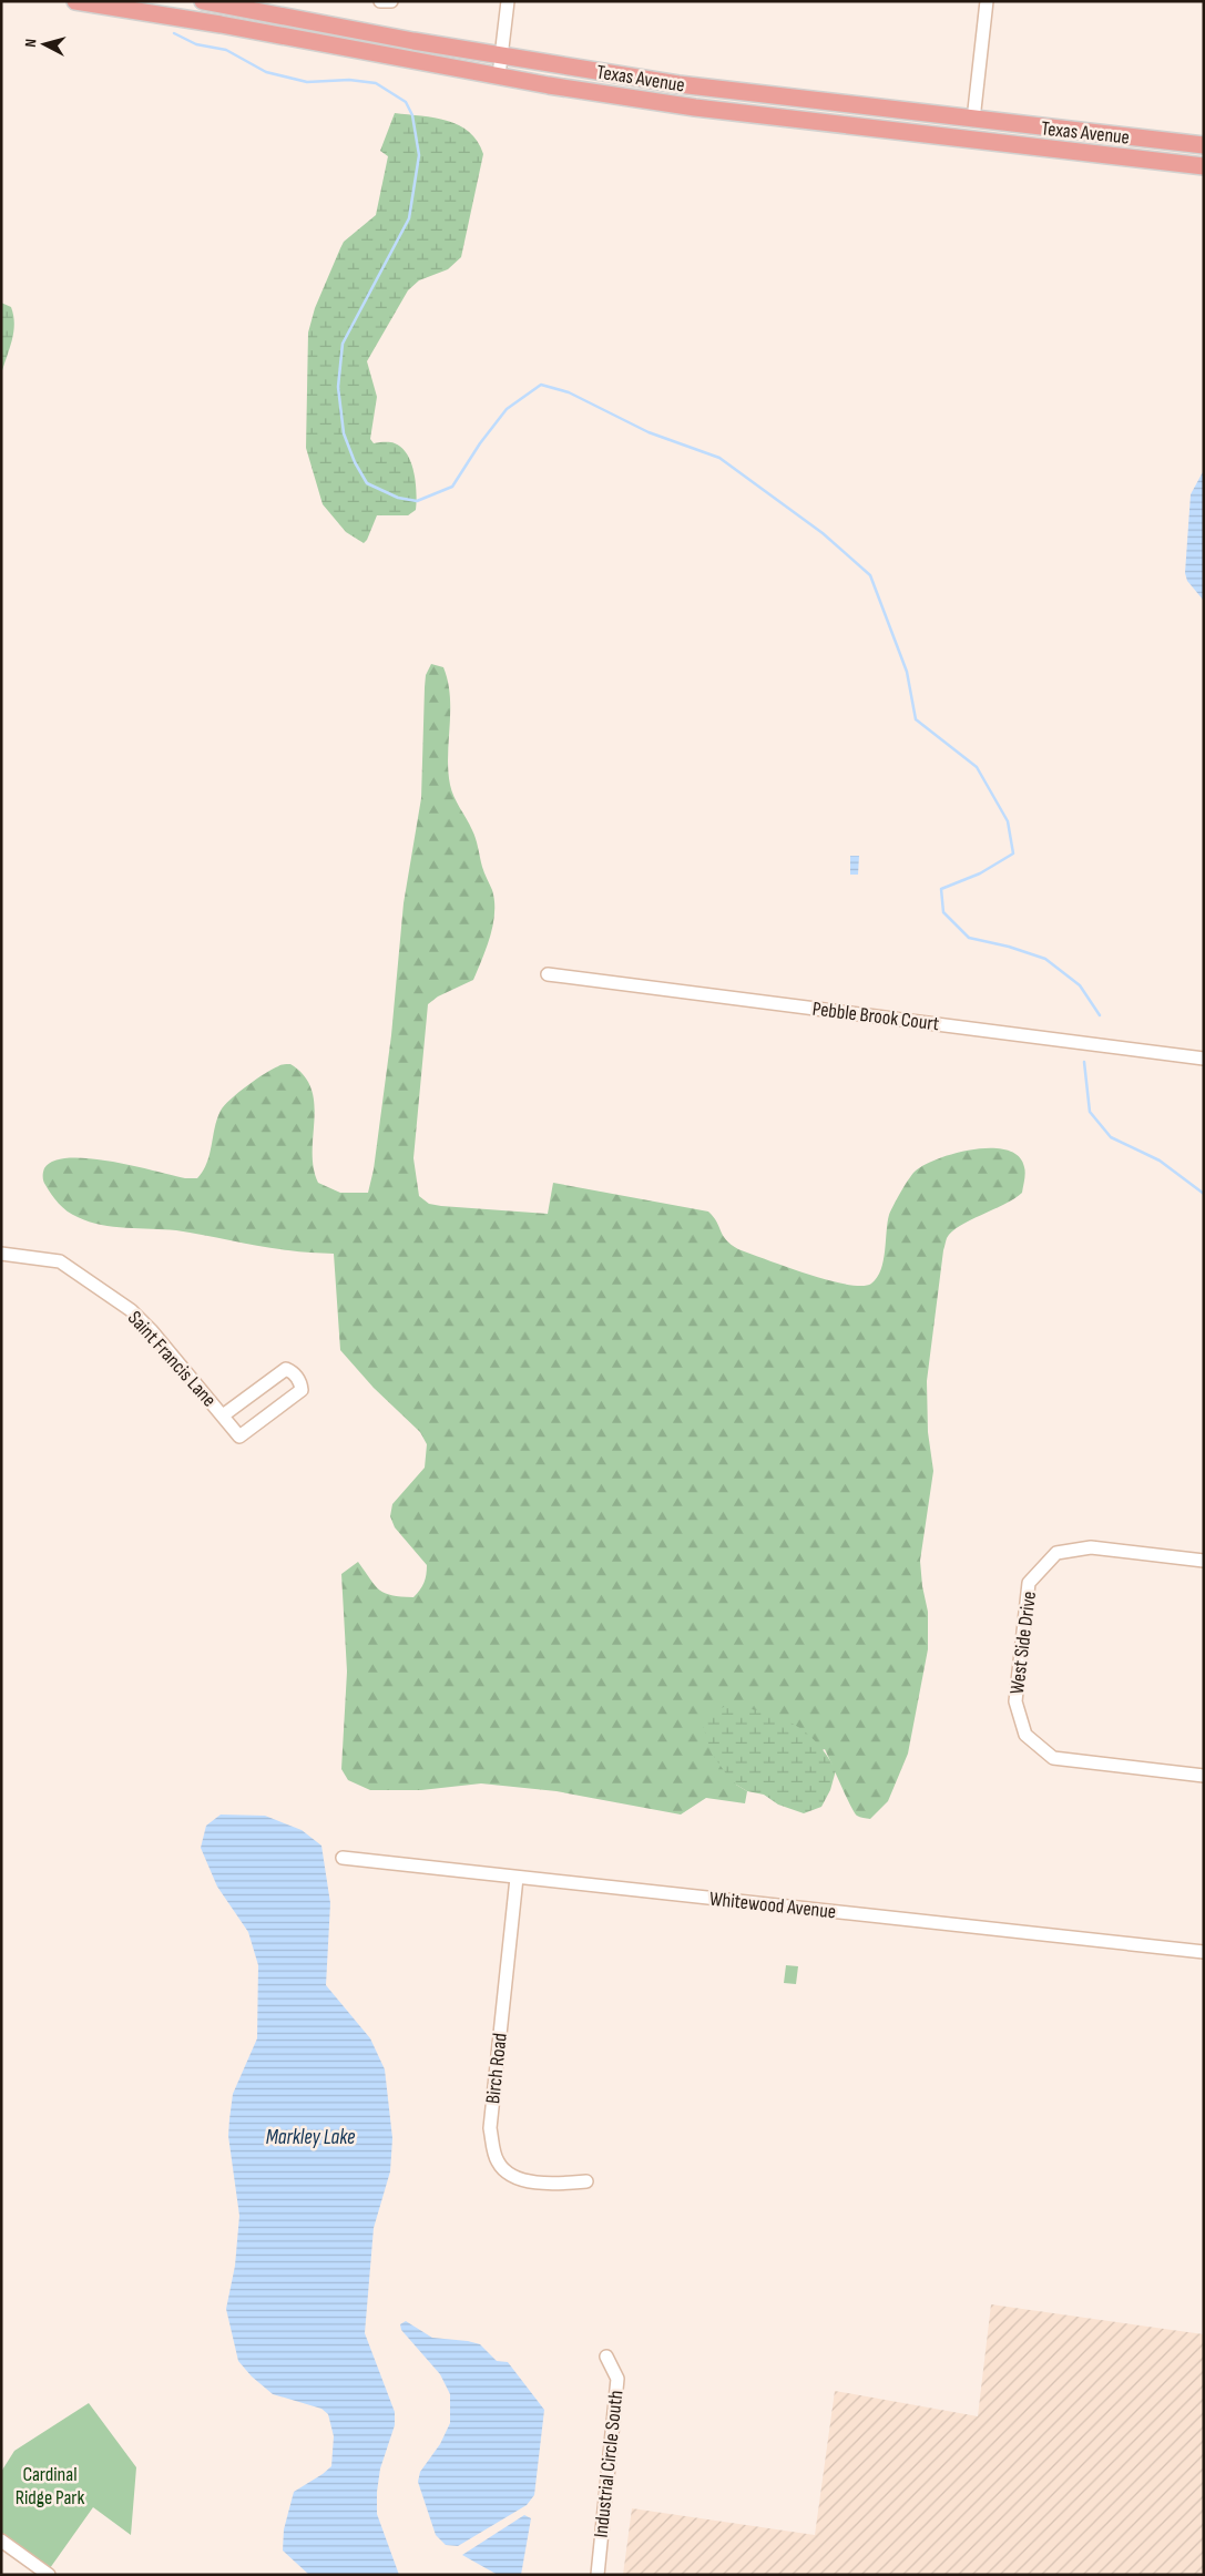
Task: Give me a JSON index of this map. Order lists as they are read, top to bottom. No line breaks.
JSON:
{"streets":{"main road":["Texas Avenue"],"street":["Pebble Brook Court","Saint Francis Lane","West Side Drive","Whitewood Avenue","Birch Road","Industrial Circle South"]},"crossings":[["Whitewood Avenue","Birch Road"]],"water":["Markley Lake"],"parks":["Cardinal Ridge Park"],"north":"left"}
